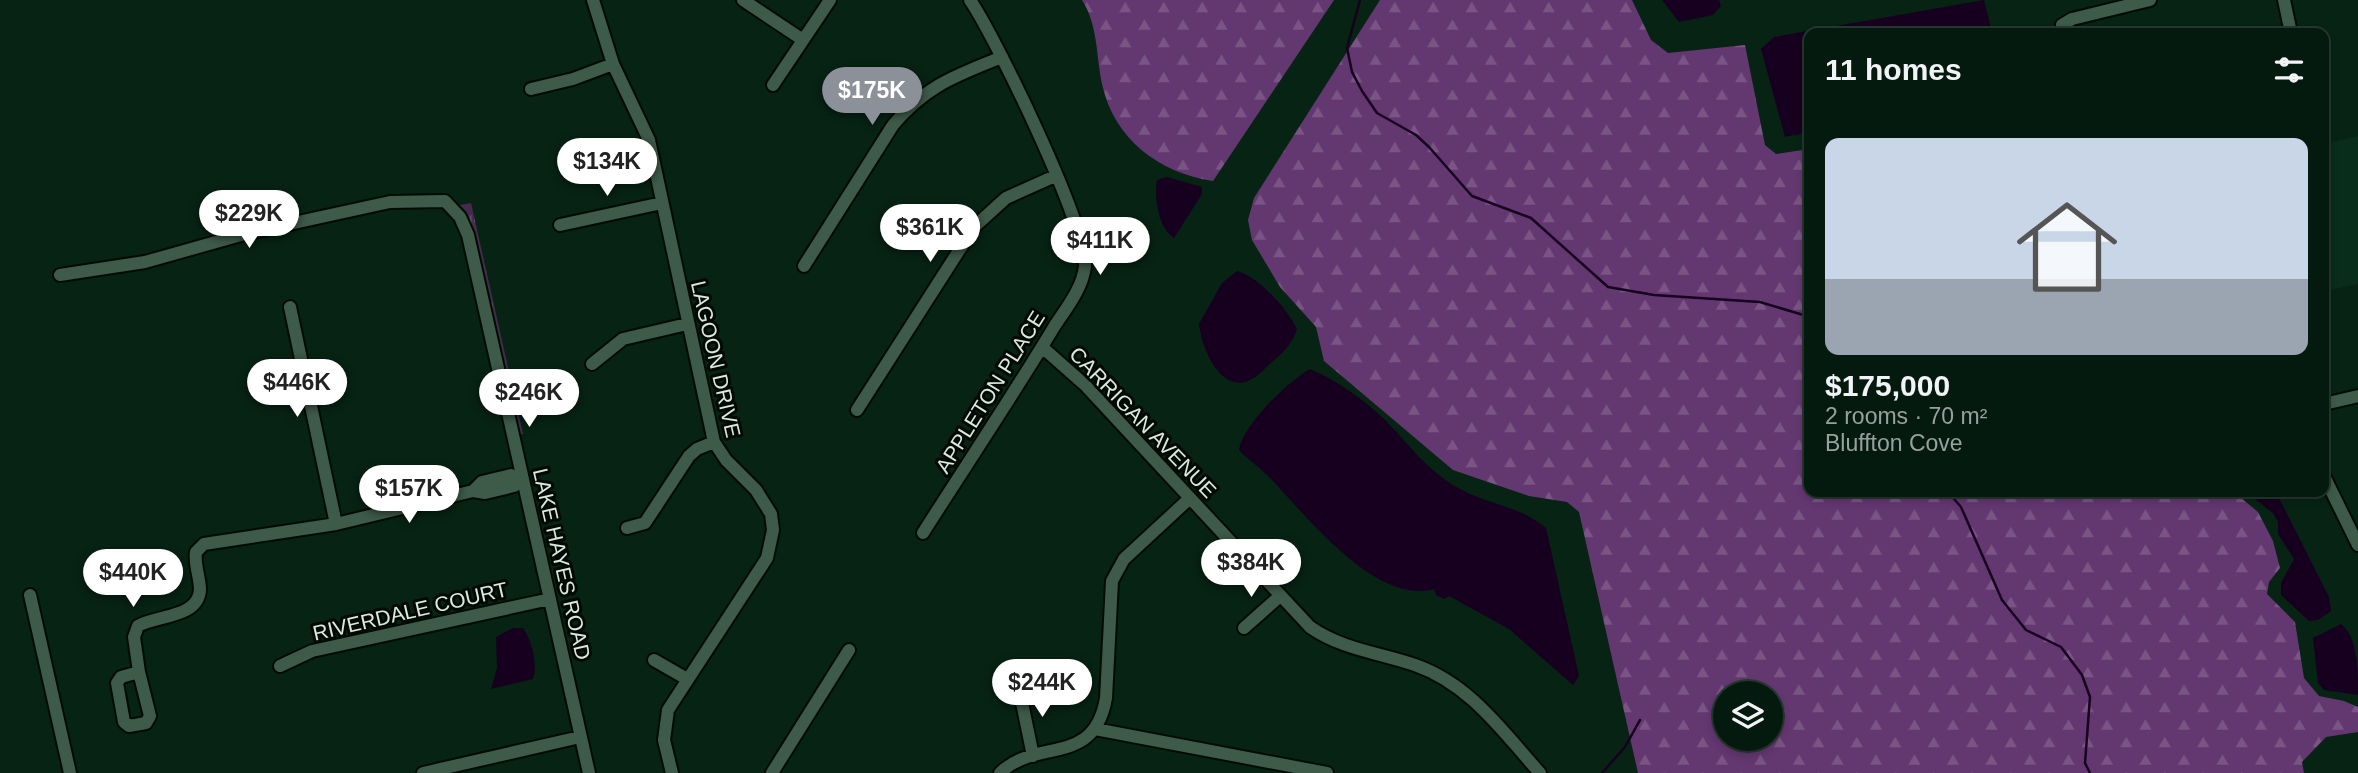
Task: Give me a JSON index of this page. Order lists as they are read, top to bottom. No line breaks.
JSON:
{"streets":{"street":["LAGOON DRIVE","APPLETON PLACE","CARRIGAN AVENUE","LAKE HAYES ROAD","RIVERDALE COURT"]},"crossings":[["APPLETON PLACE","CARRIGAN AVENUE"],["LAKE HAYES ROAD","RIVERDALE COURT"]],"page":{"heading":"11 homes","price":["$175K","$134K","$229K","$361K","$411K","$446K","$246K","$157K","$384K","$440K","$244K"],"list":[{"name":"$175,000","note":"2 rooms · 70 m² · Bluffton Cove"}]}}
